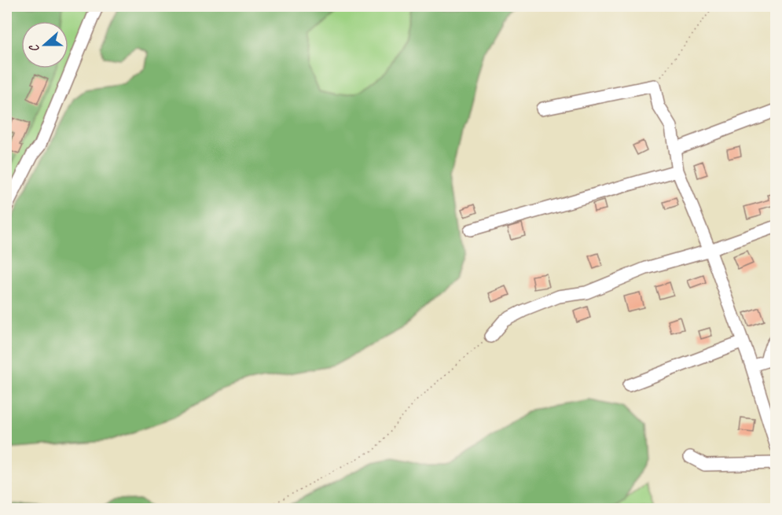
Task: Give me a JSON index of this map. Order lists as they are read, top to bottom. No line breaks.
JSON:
{"north":"left"}
